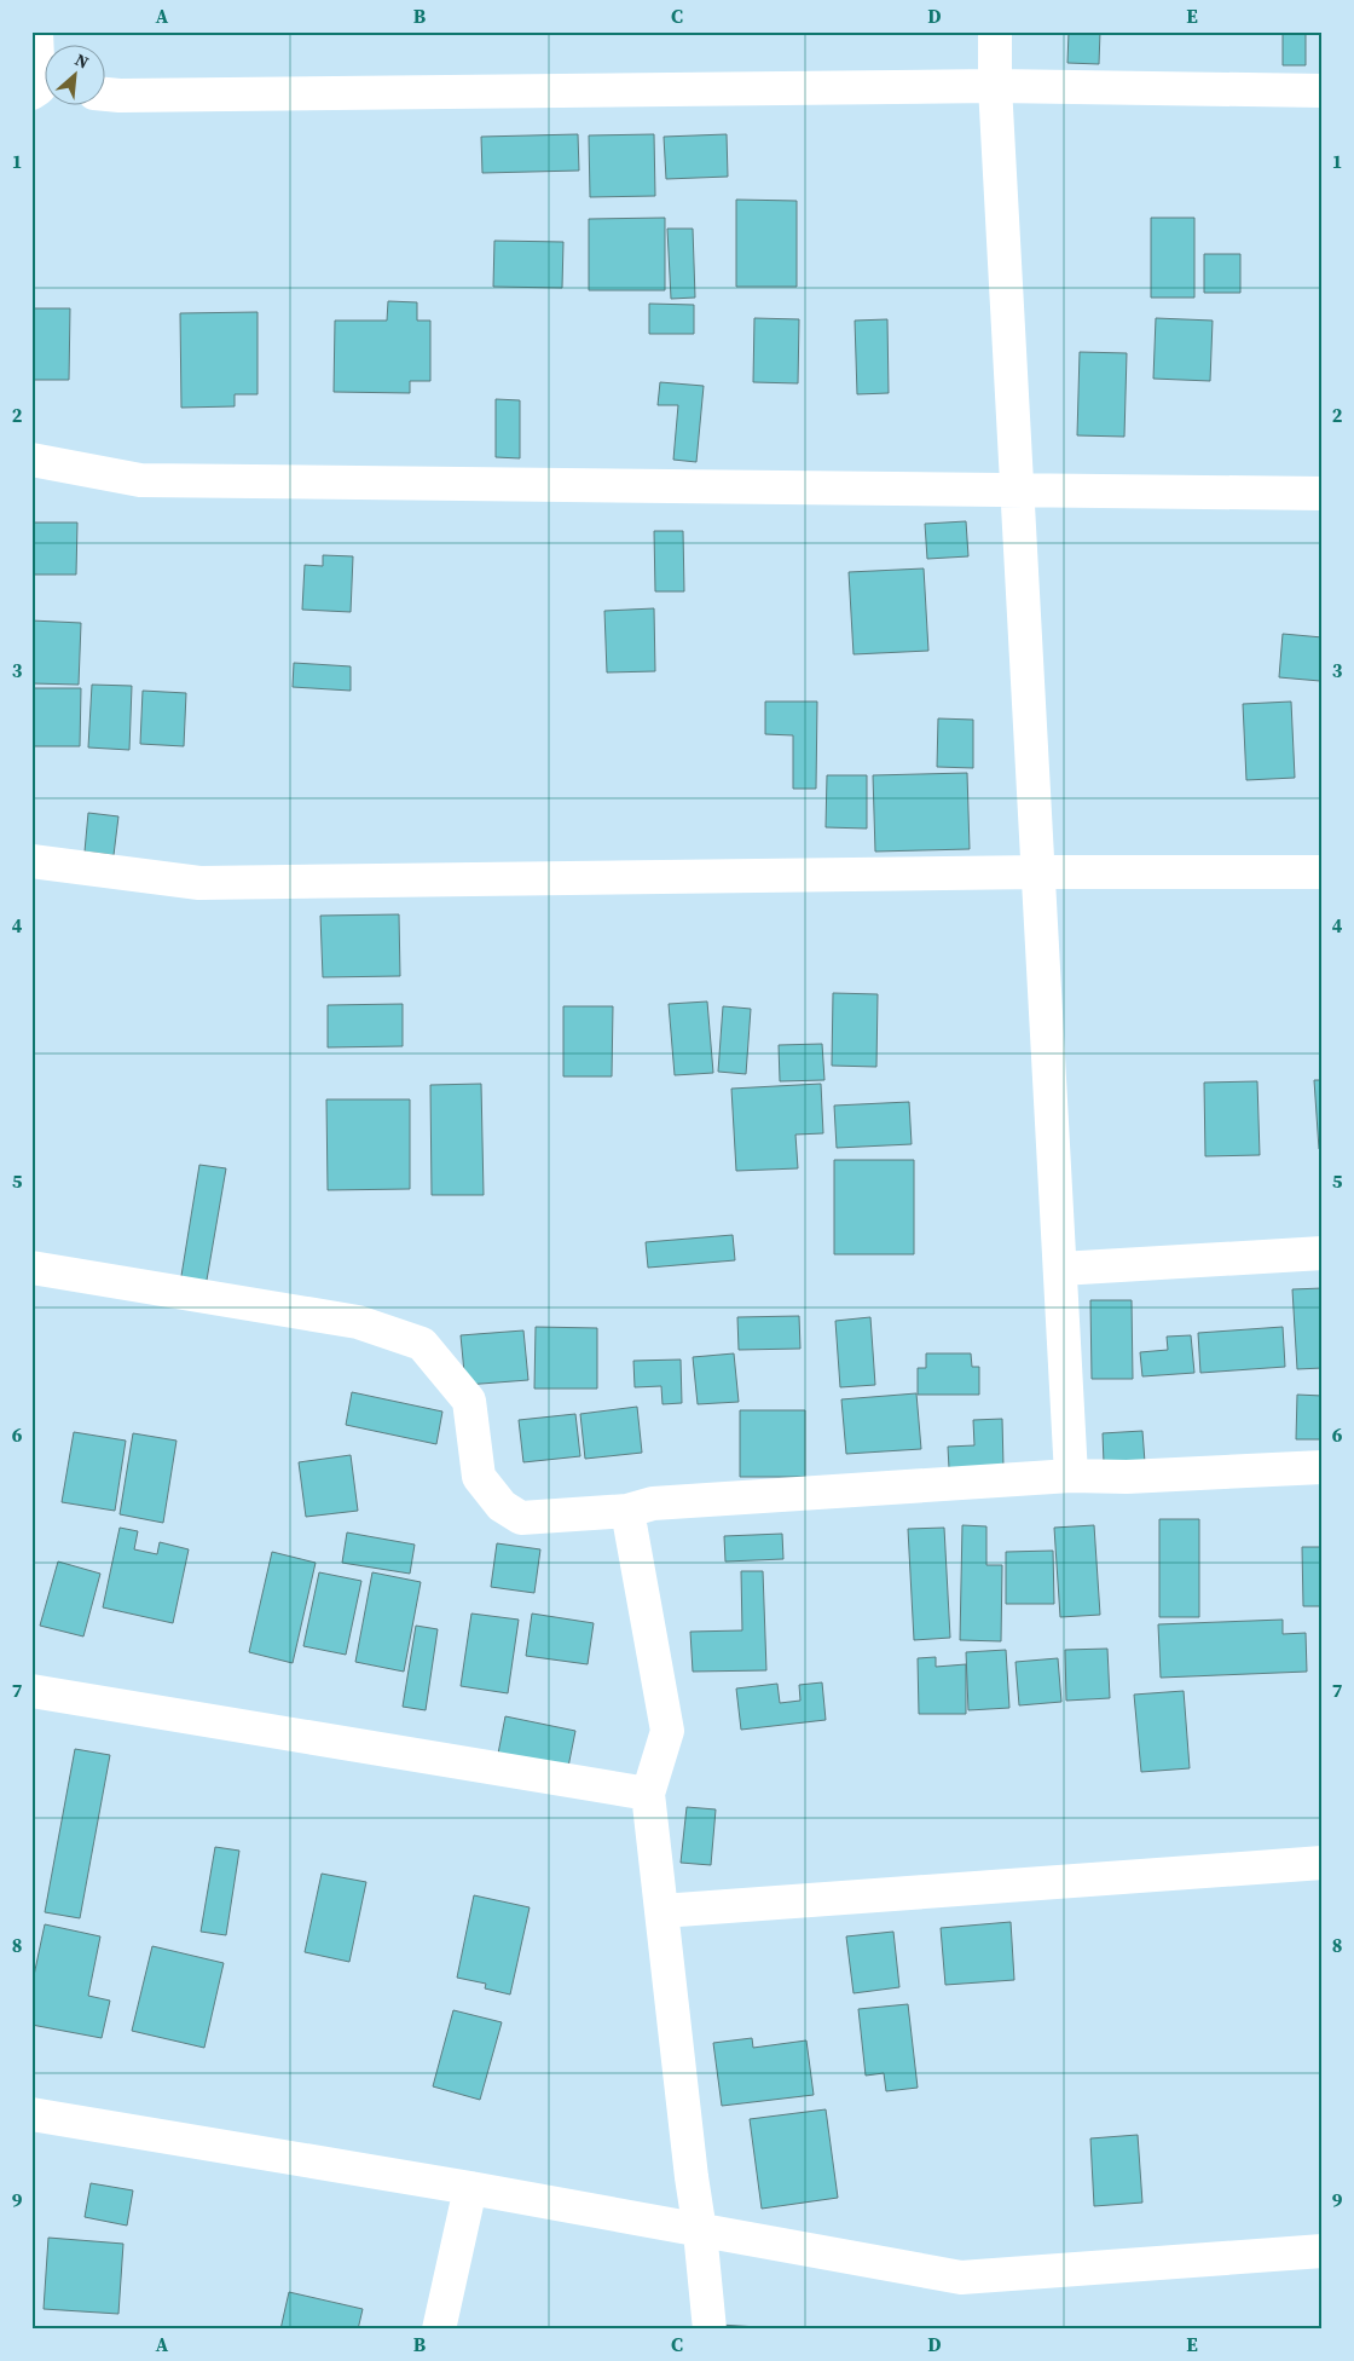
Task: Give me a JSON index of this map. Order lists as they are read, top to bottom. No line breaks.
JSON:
{"north":"top right","grid":{"columns":["A","B","C","D","E"],"rows":["1","2","3","4","5","6","7","8","9"]}}
